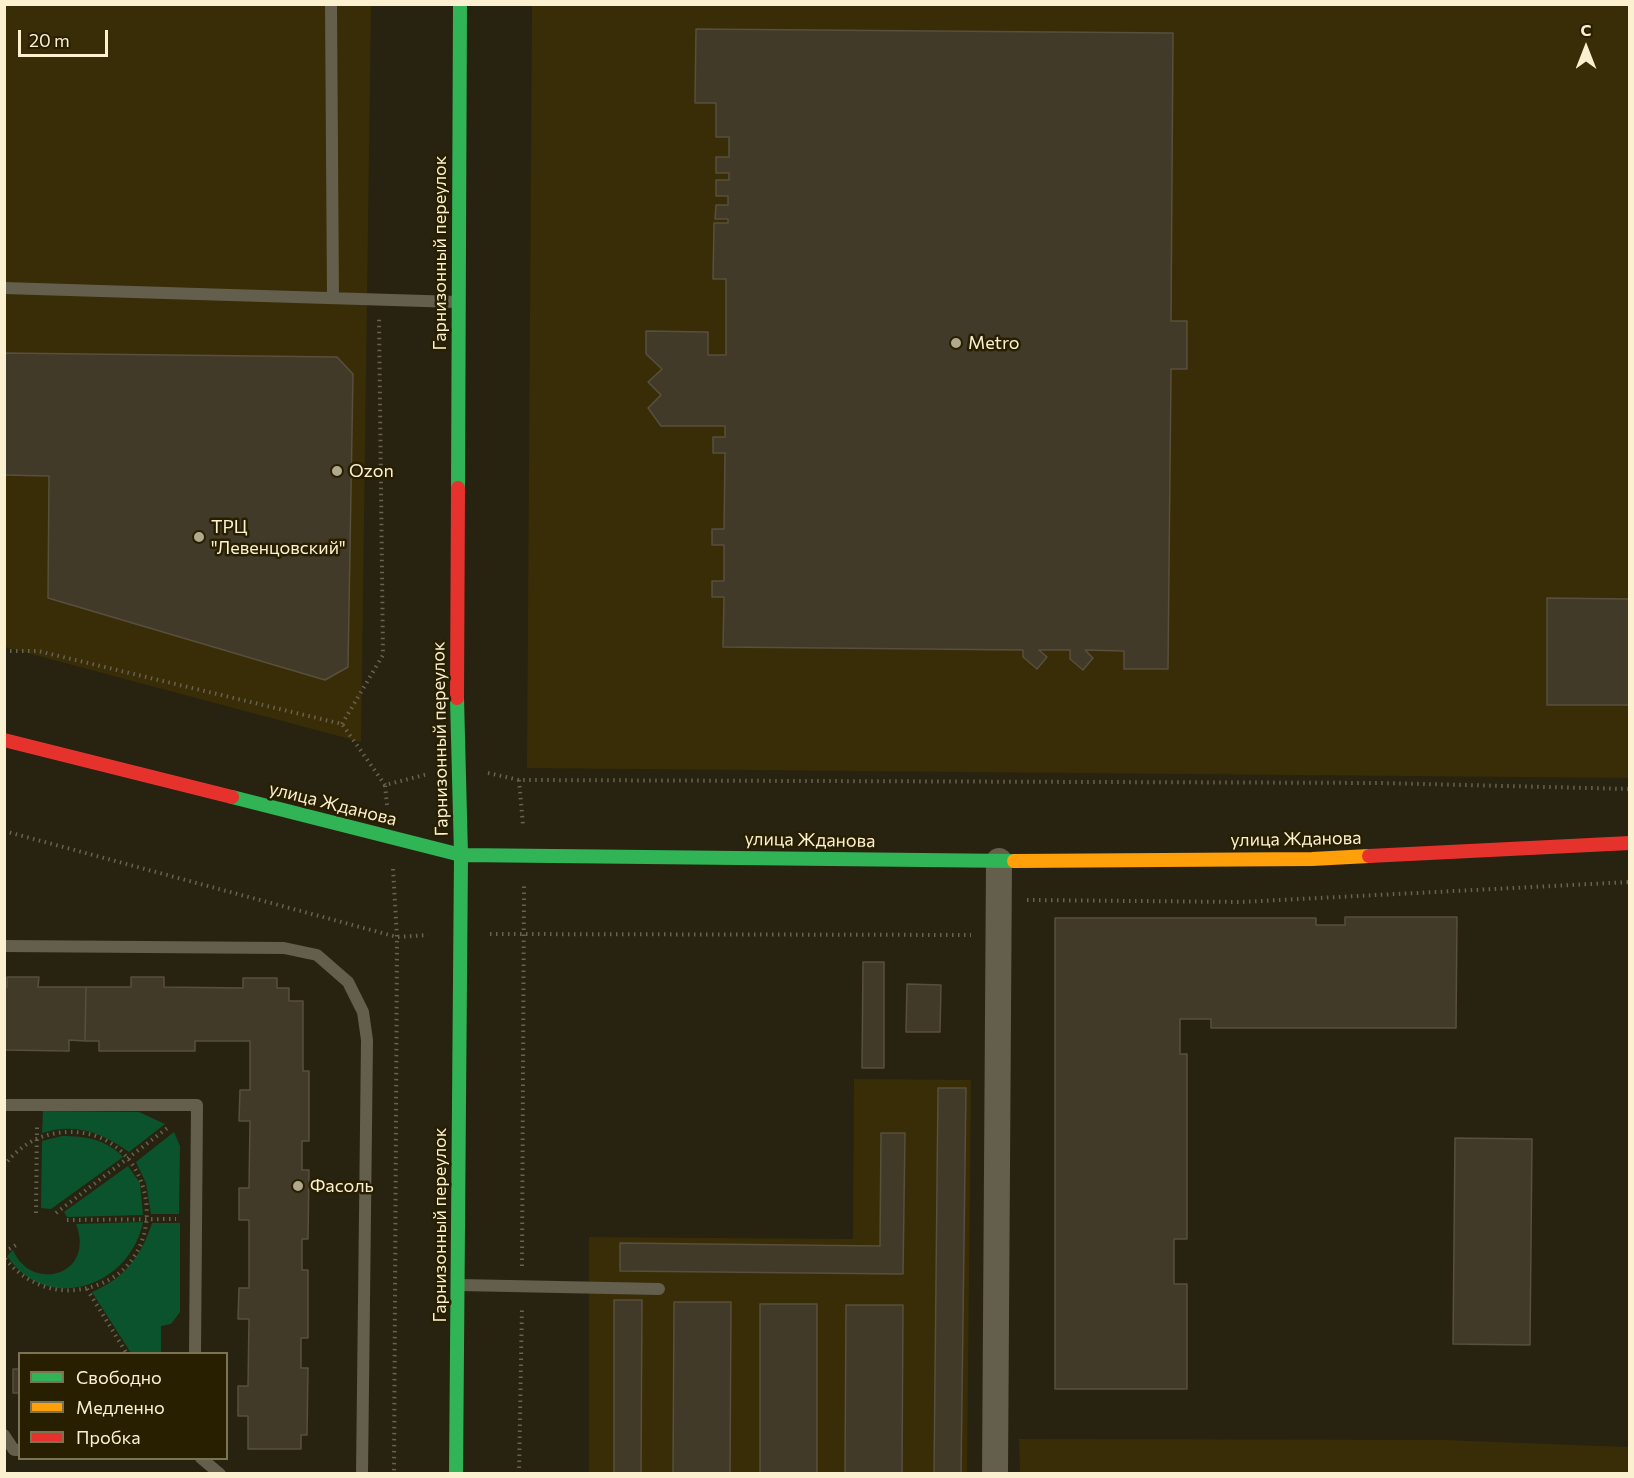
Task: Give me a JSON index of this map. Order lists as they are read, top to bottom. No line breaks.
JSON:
{"streets":{"street":["Гарнизонный переулок","улица Жданова"]},"crossings":[["Гарнизонный переулок","улица Жданова"]],"places":["Metro","Ozon","ТРЦ \"Левенцовский\"","Фасоль"],"legend":["Свободно","Медленно","Пробка"],"scale_bar":"20 m","north":"top"}
